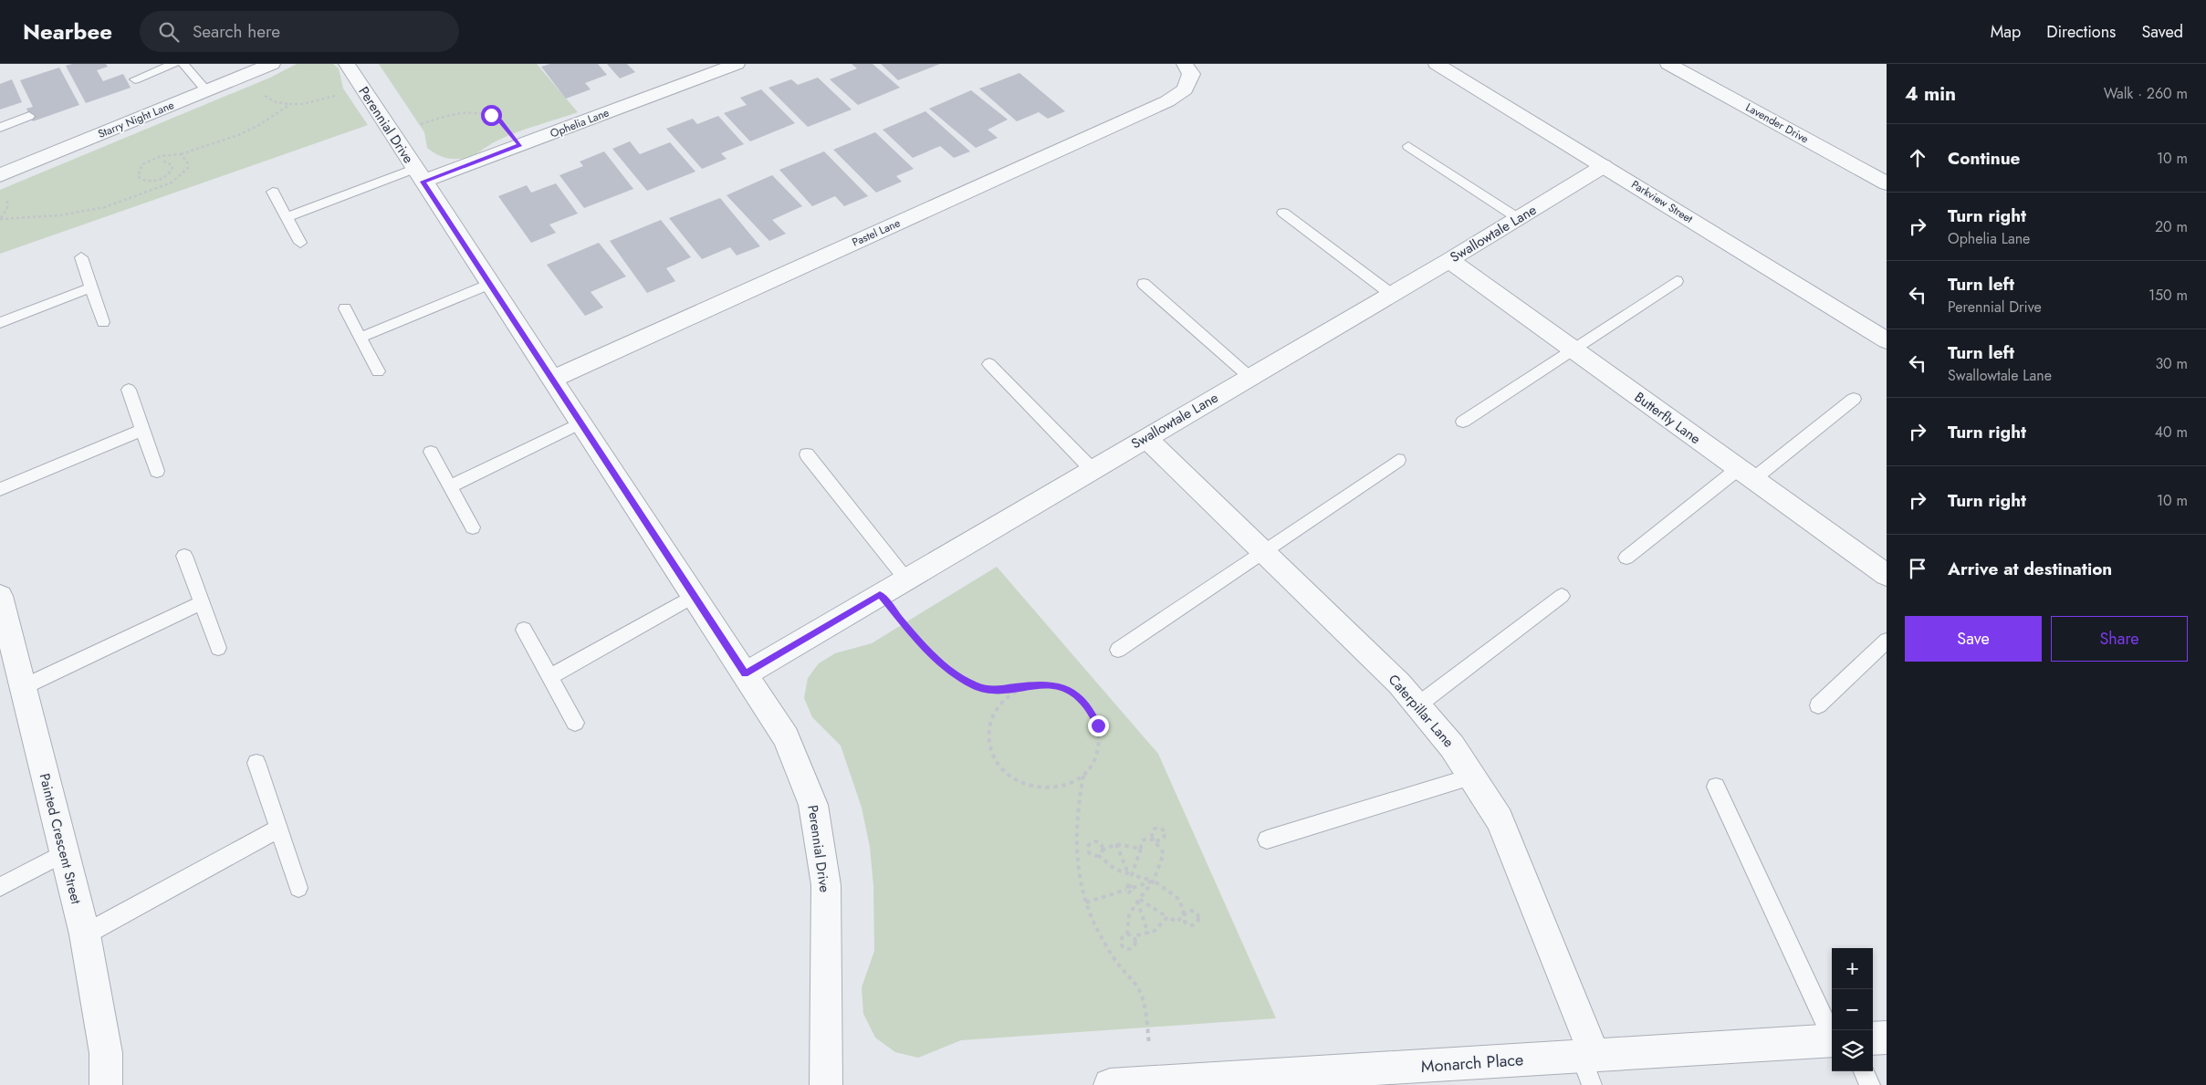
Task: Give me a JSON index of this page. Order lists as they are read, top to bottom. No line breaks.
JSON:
{"streets":{"street":["Starry Night Lane","Ophelia Lane","Lavender Drive","Perennial Drive","Parkview Street","Pastel Lane","Swallowtale Lane","Butterfly Lane","Caterpillar Lane","Painted Crescent Street","Monarch Place"]},"crossings":[["Ophelia Lane","Perennial Drive"],["Perennial Drive","Pastel Lane"],["Perennial Drive","Swallowtale Lane"],["Parkview Street","Swallowtale Lane"],["Swallowtale Lane","Butterfly Lane"],["Swallowtale Lane","Caterpillar Lane"],["Caterpillar Lane","Monarch Place"]],"page":{"header":"Nearbee","search":"Search here","nav":["Map","Directions","Saved"],"heading":["4 min","Walk · 260 m"],"list":[["Continue","10 m"],["Turn right","Ophelia Lane","20 m"],["Turn left","Perennial Drive","150 m"],["Turn left","Swallowtale Lane","30 m"],["Turn right","40 m"],["Turn right","10 m"],"Arrive at destination"],"buttons":["Save","Share"],"map_buttons":["+","−"]}}
